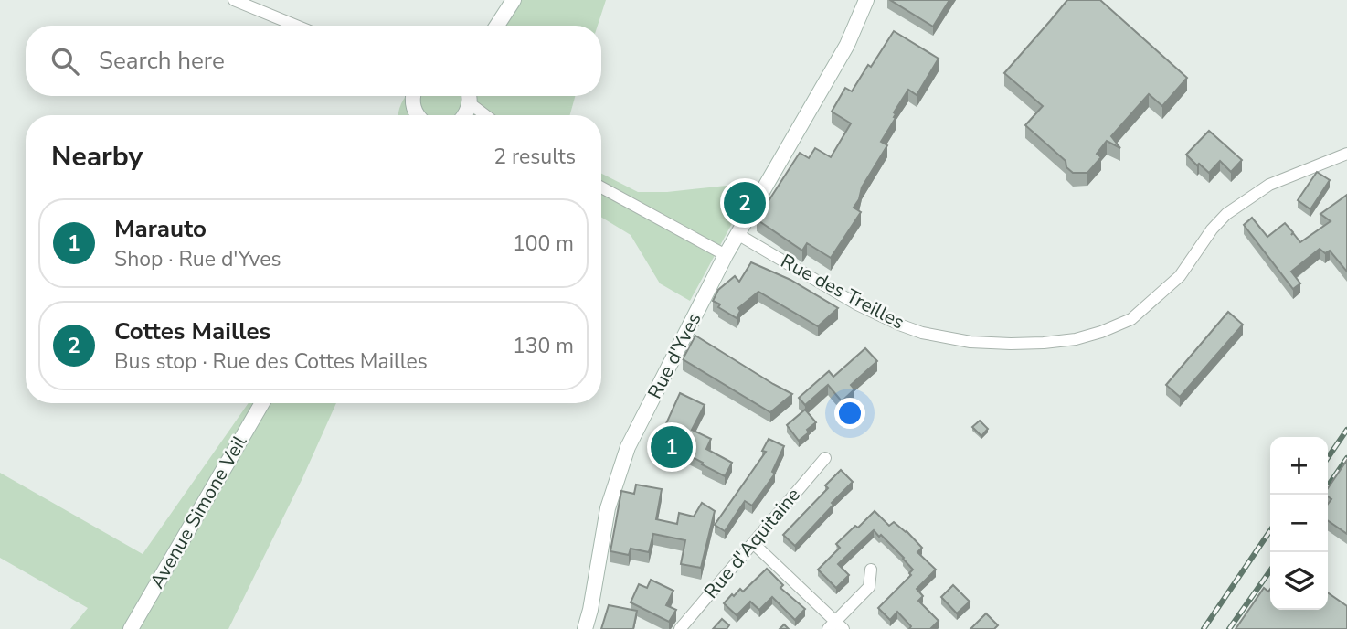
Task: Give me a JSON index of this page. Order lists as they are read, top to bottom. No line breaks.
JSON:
{"streets":{"street":["Rue des Treilles","Rue d'Yves","Avenue Simone Veil","Rue d'Aquitaine"]},"crossings":[["Rue des Treilles","Rue d'Yves"]],"page":{"search":"Search here","heading":["Nearby","2 results"],"pins":["2","1"],"list":[{"mark":"1","name":"Marauto","note":"Shop · Rue d'Yves","value":"100 m"},{"mark":"2","name":"Cottes Mailles","note":"Bus stop · Rue des Cottes Mailles","value":"130 m"}],"map_buttons":["+","−"]}}
